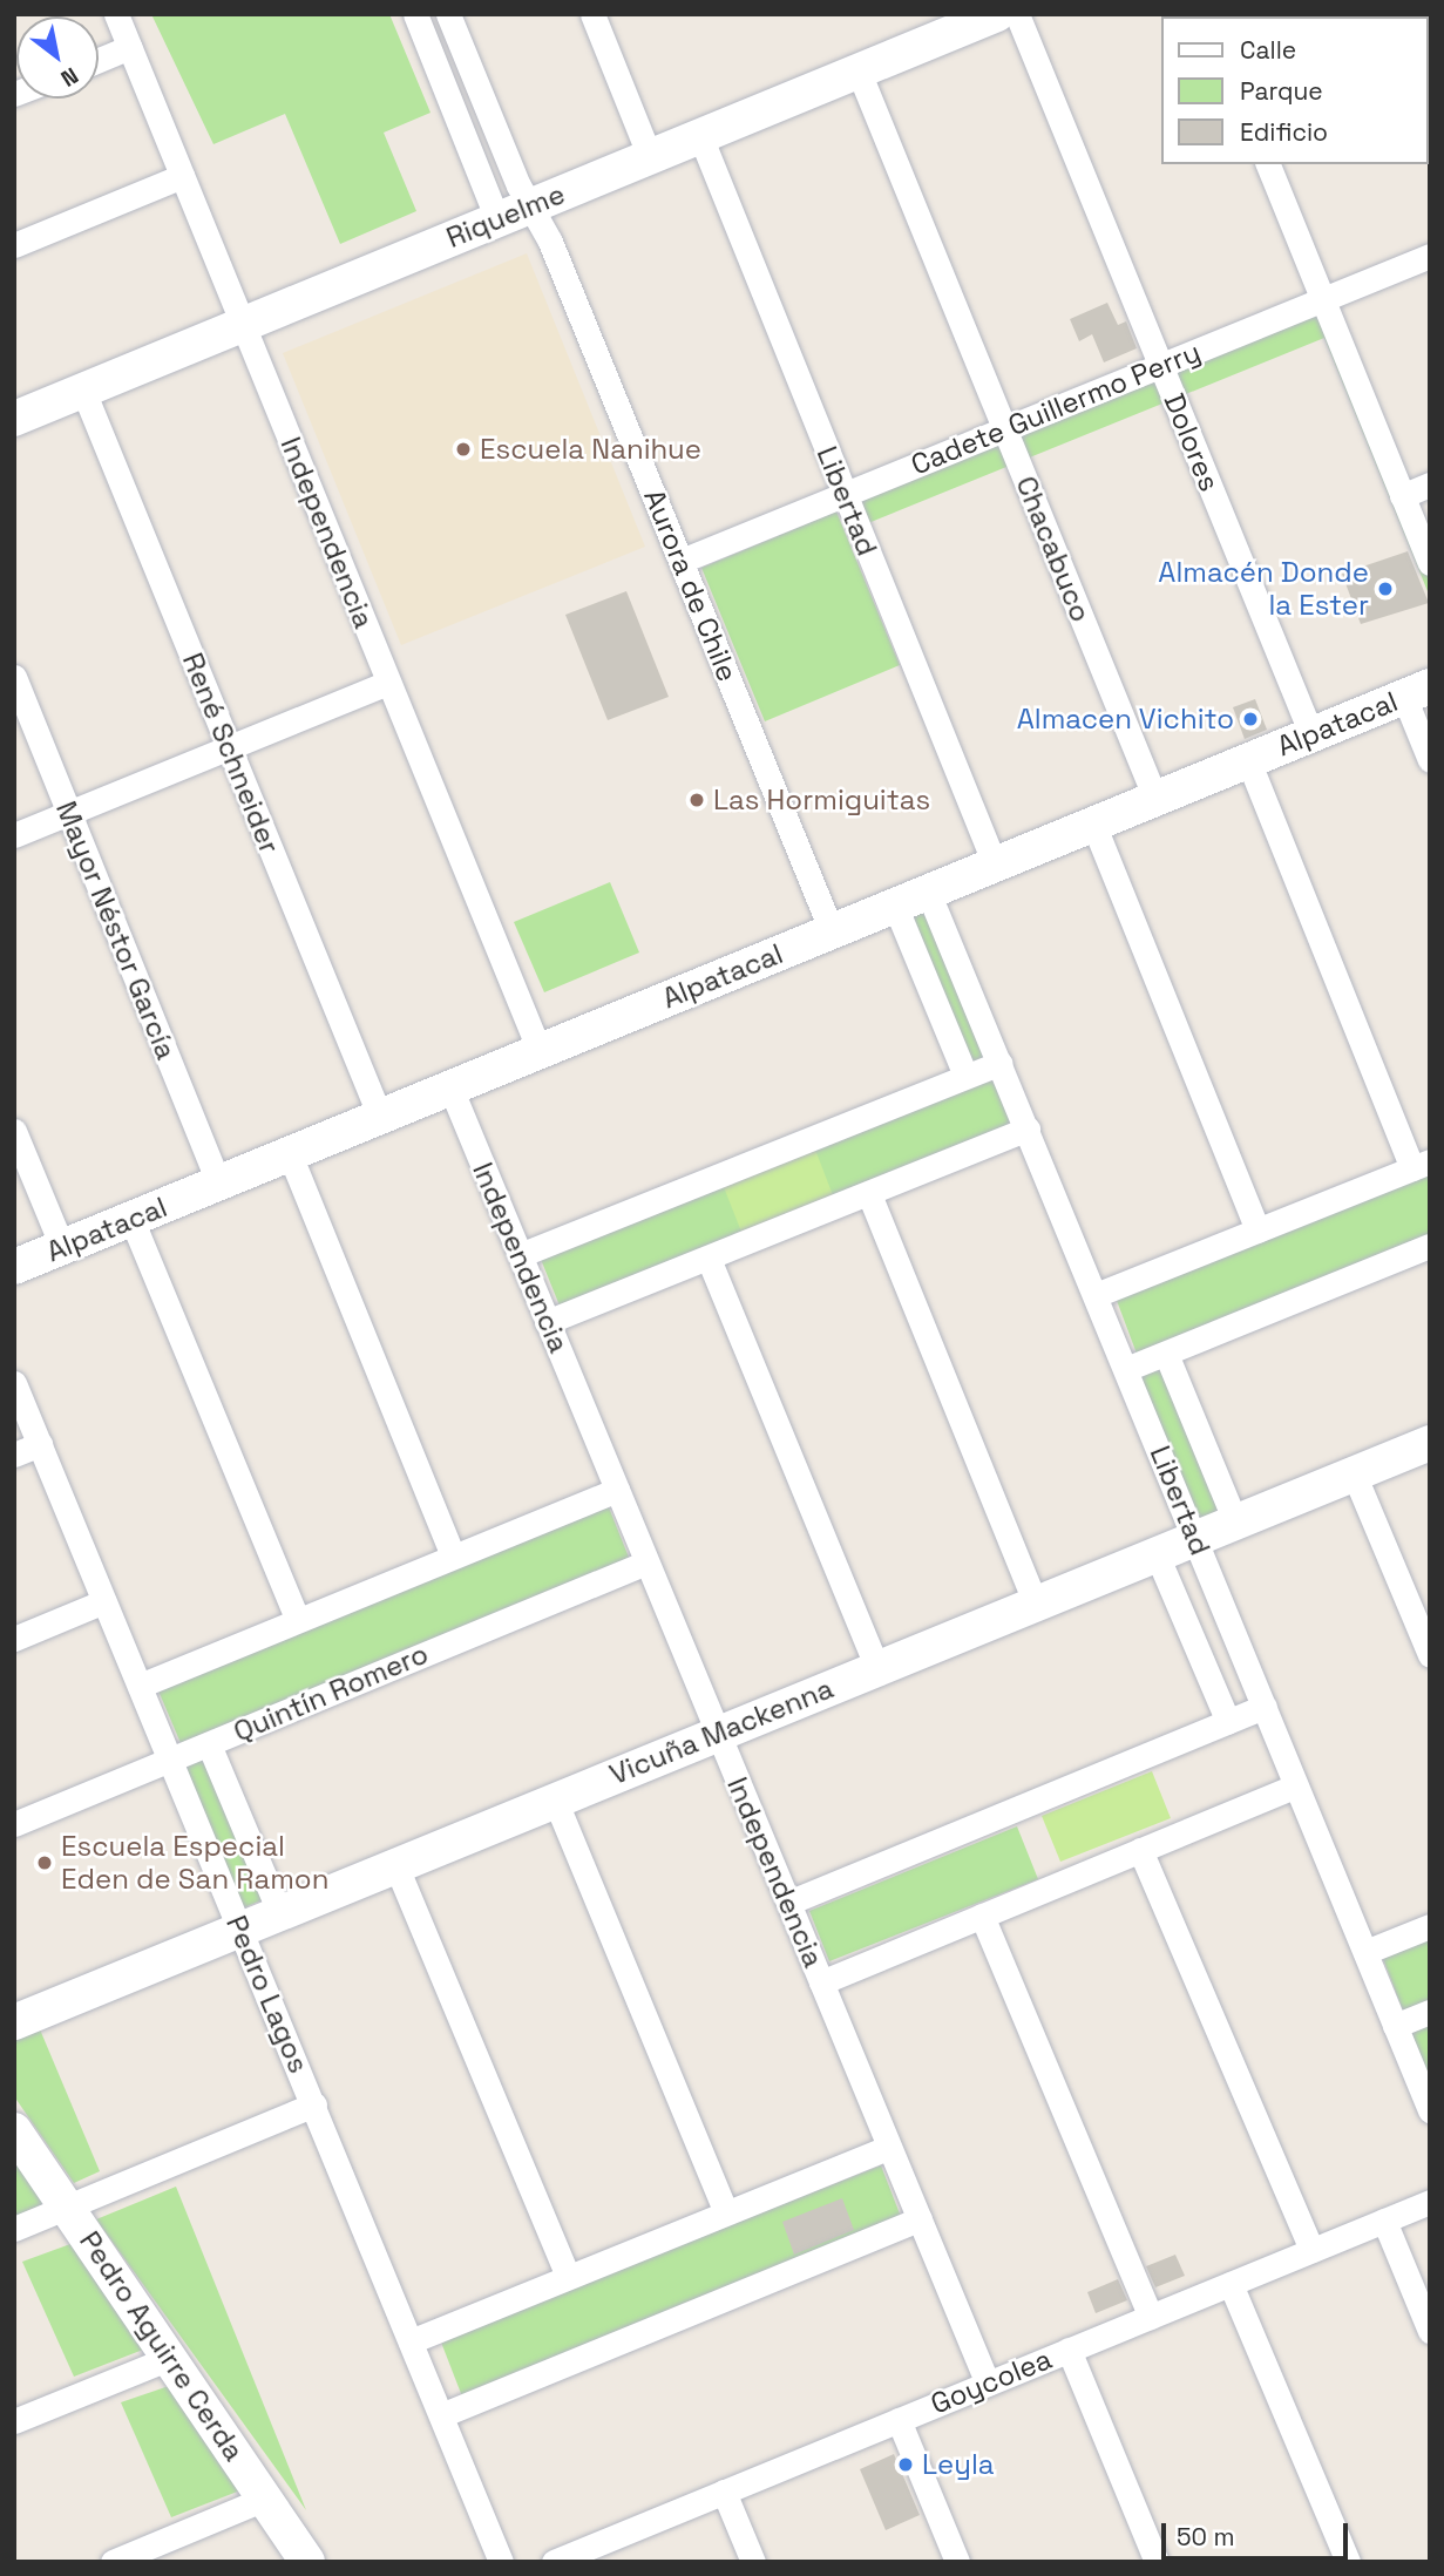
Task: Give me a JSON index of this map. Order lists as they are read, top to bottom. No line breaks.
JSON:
{"streets":{"main road":["Riquelme","Alpatacal","Vicuña Mackenna","Pedro Aguirre Cerda"],"street":["Cadete Guillermo Perry","Dolores","Libertad","Independencia","Chacabuco","Aurora de Chile","René Schneider","Mayor Néstor García","Quintín Romero","Pedro Lagos","Goycolea"]},"crossings":[["Riquelme","Libertad"],["Riquelme","Independencia"],["Riquelme","Chacabuco"],["Riquelme","Aurora de Chile"],["Riquelme","René Schneider"],["Cadete Guillermo Perry","Dolores"],["Cadete Guillermo Perry","Libertad"],["Cadete Guillermo Perry","Chacabuco"],["Cadete Guillermo Perry","Aurora de Chile"],["Dolores","Alpatacal"],["Libertad","Alpatacal"],["Libertad","Vicuña Mackenna"],["Independencia","Alpatacal"],["Independencia","Quintín Romero"],["Independencia","Vicuña Mackenna"],["Independencia","Goycolea"],["Chacabuco","Alpatacal"],["Aurora de Chile","Alpatacal"],["Alpatacal","René Schneider"],["Alpatacal","Mayor Néstor García"],["Quintín Romero","Pedro Lagos"],["Vicuña Mackenna","Pedro Lagos"]],"places":["Escuela Nanihue","Almacén Donde la Ester","Almacen Vichito","Las Hormiguitas","Escuela Especial Eden de San Ramon","Leyla"],"legend":["Calle","Parque","Edificio"],"scale_bar":"50 m","north":"bottom right"}
